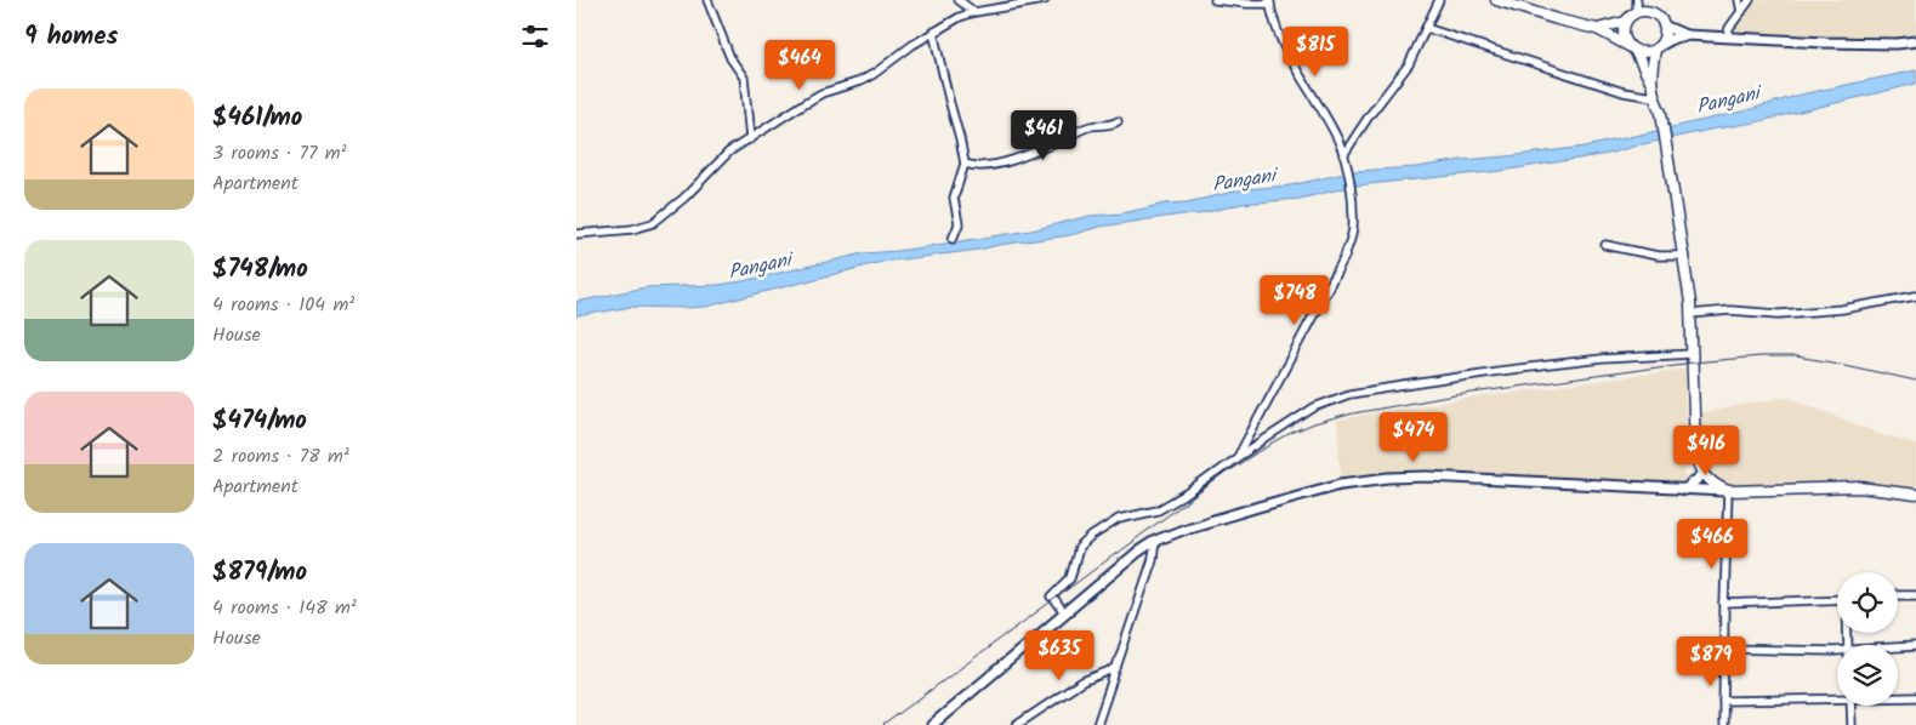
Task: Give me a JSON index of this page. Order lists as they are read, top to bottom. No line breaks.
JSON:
{"water":["Pangani"],"page":{"heading":"9 homes","price":["$815","$464","$461","$748","$474","$416","$466","$635","$879"],"list":[{"name":"$461/mo","note":"3 rooms · 77 m² · Apartment"},{"name":"$748/mo","note":"4 rooms · 104 m² · House"},{"name":"$474/mo","note":"2 rooms · 78 m² · Apartment"},{"name":"$879/mo","note":"4 rooms · 148 m² · House"}]}}
